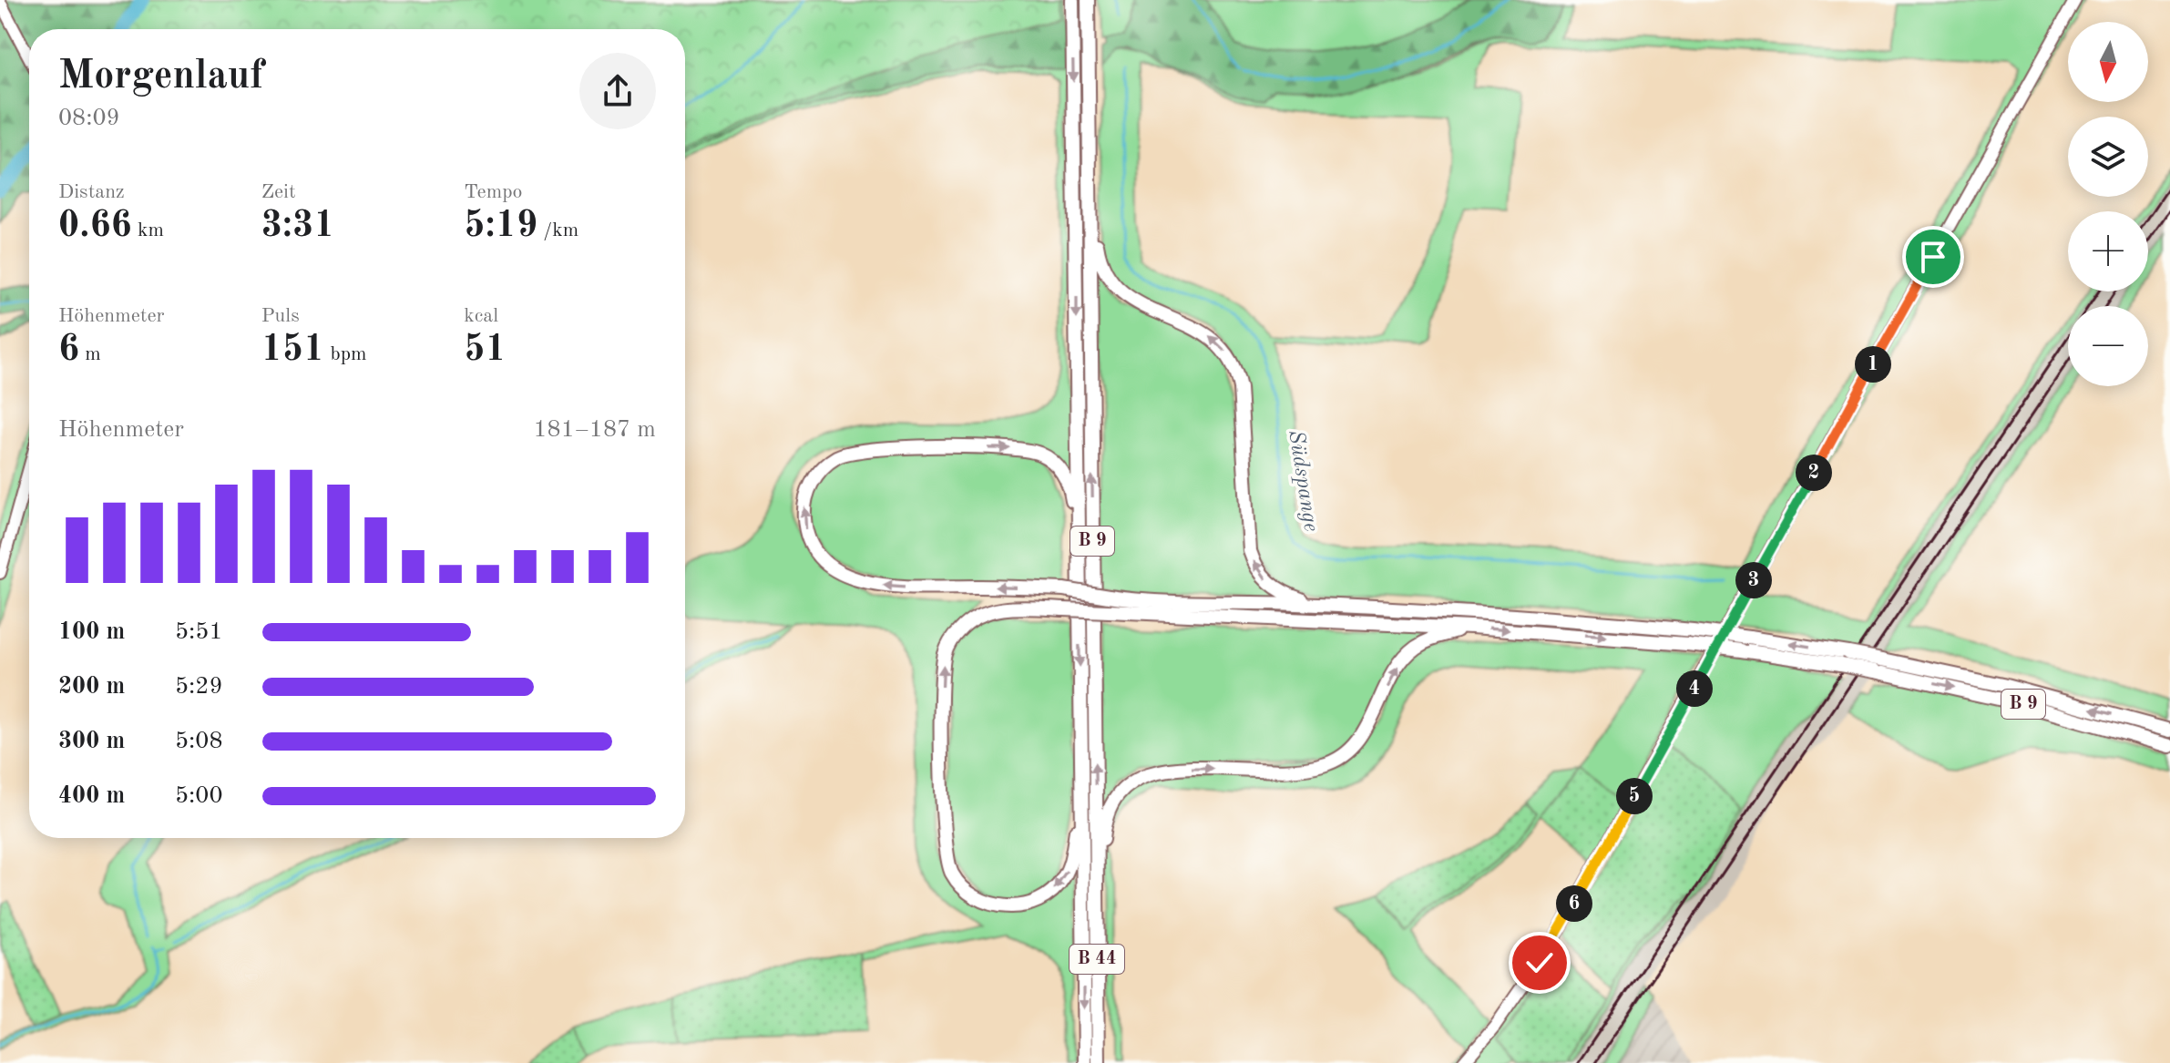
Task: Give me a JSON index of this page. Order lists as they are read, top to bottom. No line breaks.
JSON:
{"streets":{"highway":["B 9","B 44"]},"crossings":[["B 9","B 44"]],"water":["Südspange"],"north":"bottom","page":{"map_buttons":["+","−"],"heading":["Morgenlauf","08:09"],"stats":[["Distanz","0.66 km"],["Zeit","3:31"],["Tempo","5:19 /km"],["Höhenmeter","6 m"],["Puls","151 bpm"],["kcal","51"]],"pins":["1","2","3","4","5","6"],"chart":["Höhenmeter","181–187 m"],"list":[{"name":"100 m","note":"5:51"},{"name":"200 m","note":"5:29"},{"name":"300 m","note":"5:08"},{"name":"400 m","note":"5:00"}]}}
